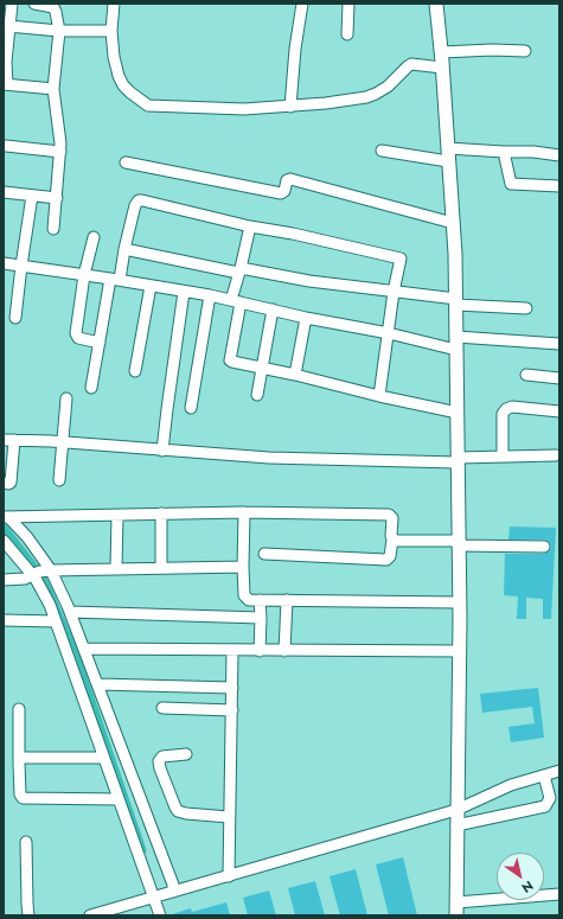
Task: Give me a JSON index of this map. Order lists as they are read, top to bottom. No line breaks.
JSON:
{"north":"bottom right"}
